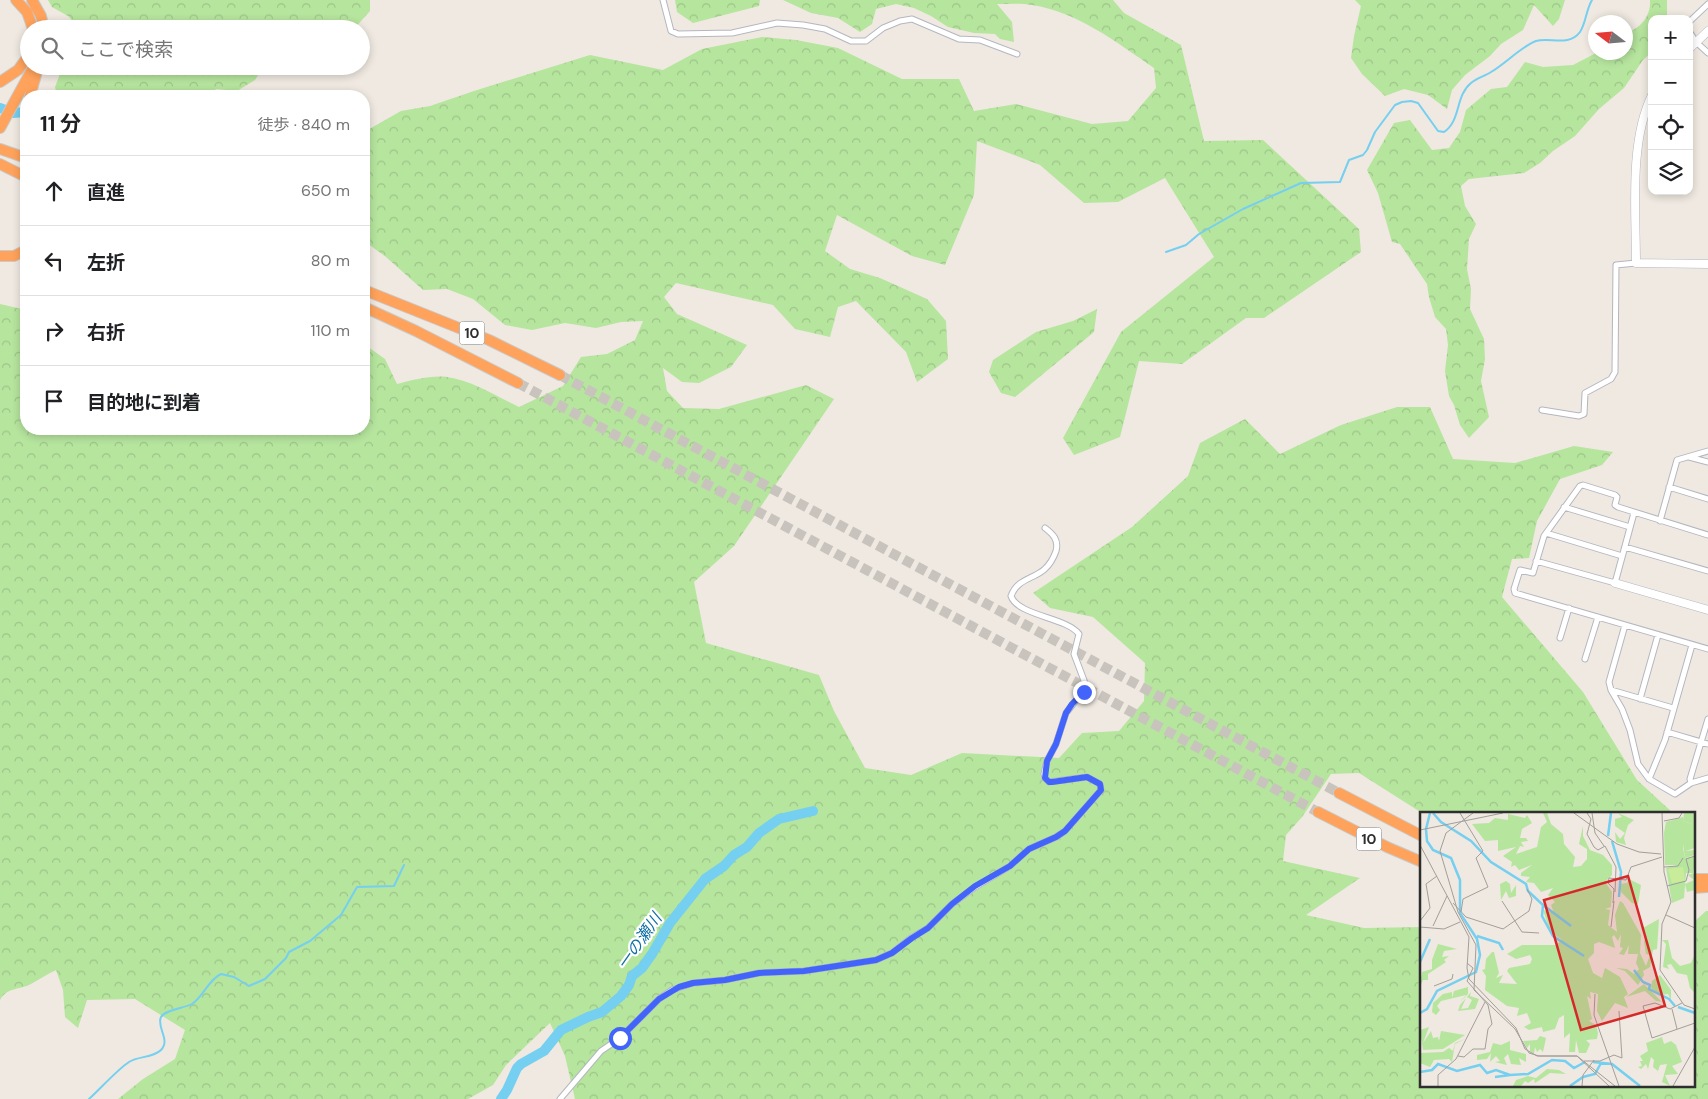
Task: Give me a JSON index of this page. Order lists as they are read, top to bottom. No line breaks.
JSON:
{"streets":{"highway":["10"]},"water":["一の瀬川"],"north":"left","page":{"map_buttons":["+","−"],"search":"ここで検索","heading":["11 分","徒歩 · 840 m"],"list":[["直進","650 m"],["左折","80 m"],["右折","110 m"],"目的地に到着"]}}
